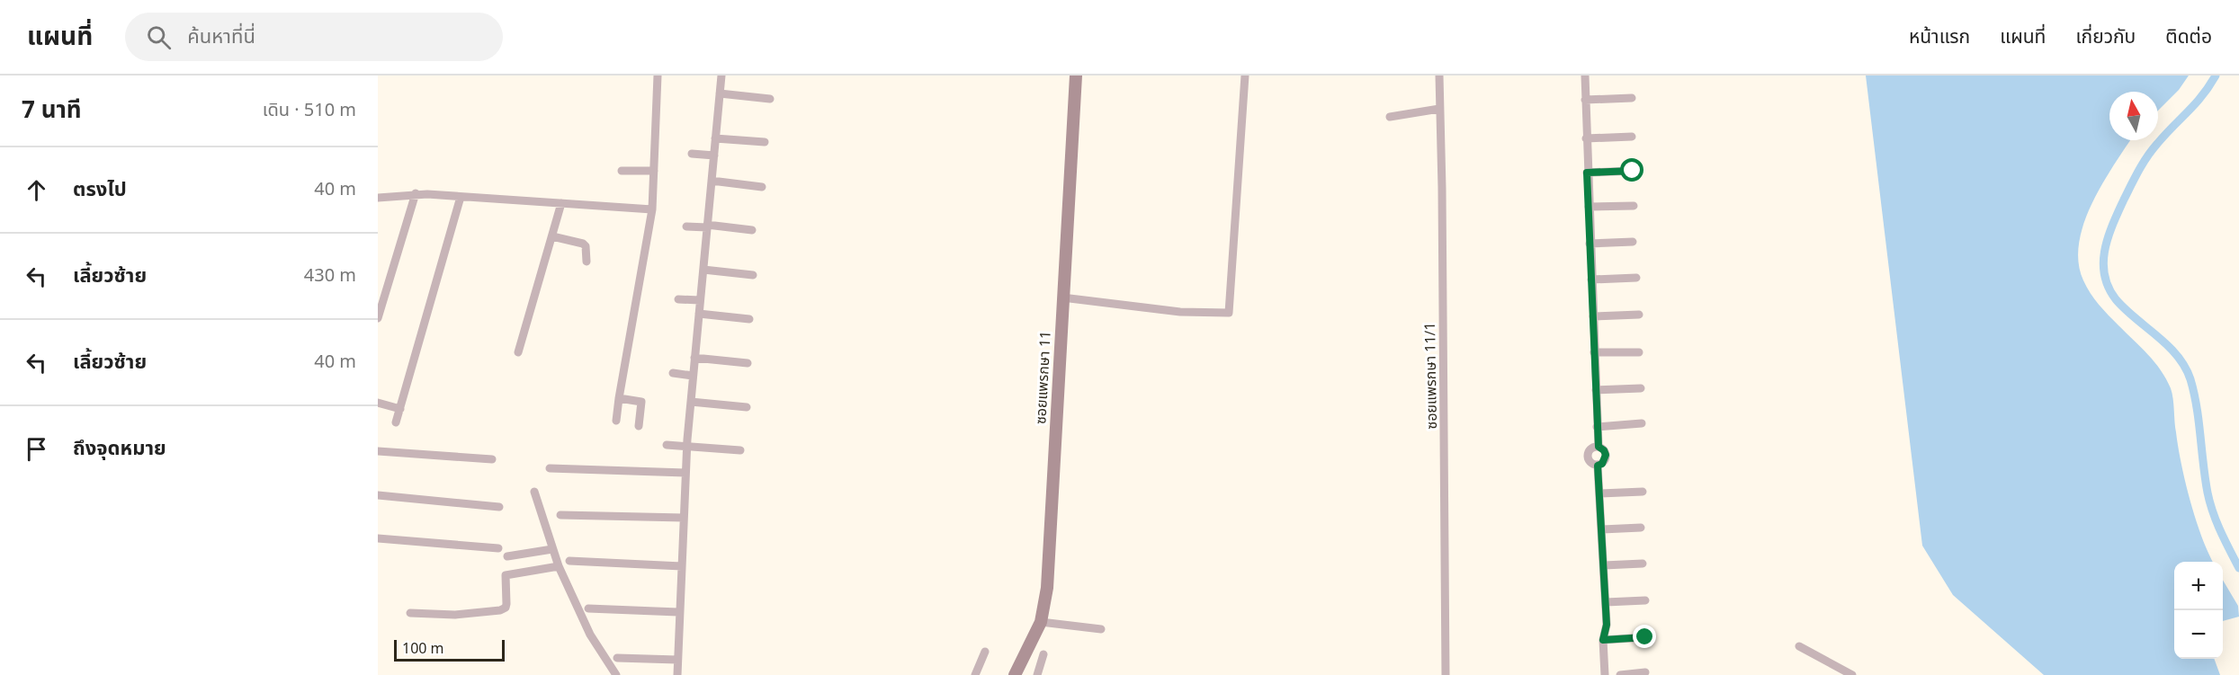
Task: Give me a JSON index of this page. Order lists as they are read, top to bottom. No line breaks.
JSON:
{"streets":{"street":["ซอยแพรกษา 11/1","ซอยแพรกษา 11"]},"scale_bar":"100 m","north":"top","page":{"header":"แผนที่","search":"ค้นหาที่นี่","nav":["หน้าแรก","แผนที่","เกี่ยวกับ","ติดต่อ"],"heading":["7 นาที","เดิน · 510 m"],"list":[["ตรงไป","40 m"],["เลี้ยวซ้าย","430 m"],["เลี้ยวซ้าย","40 m"],"ถึงจุดหมาย"],"map_buttons":["+","−"],"scale":"100 m"}}
